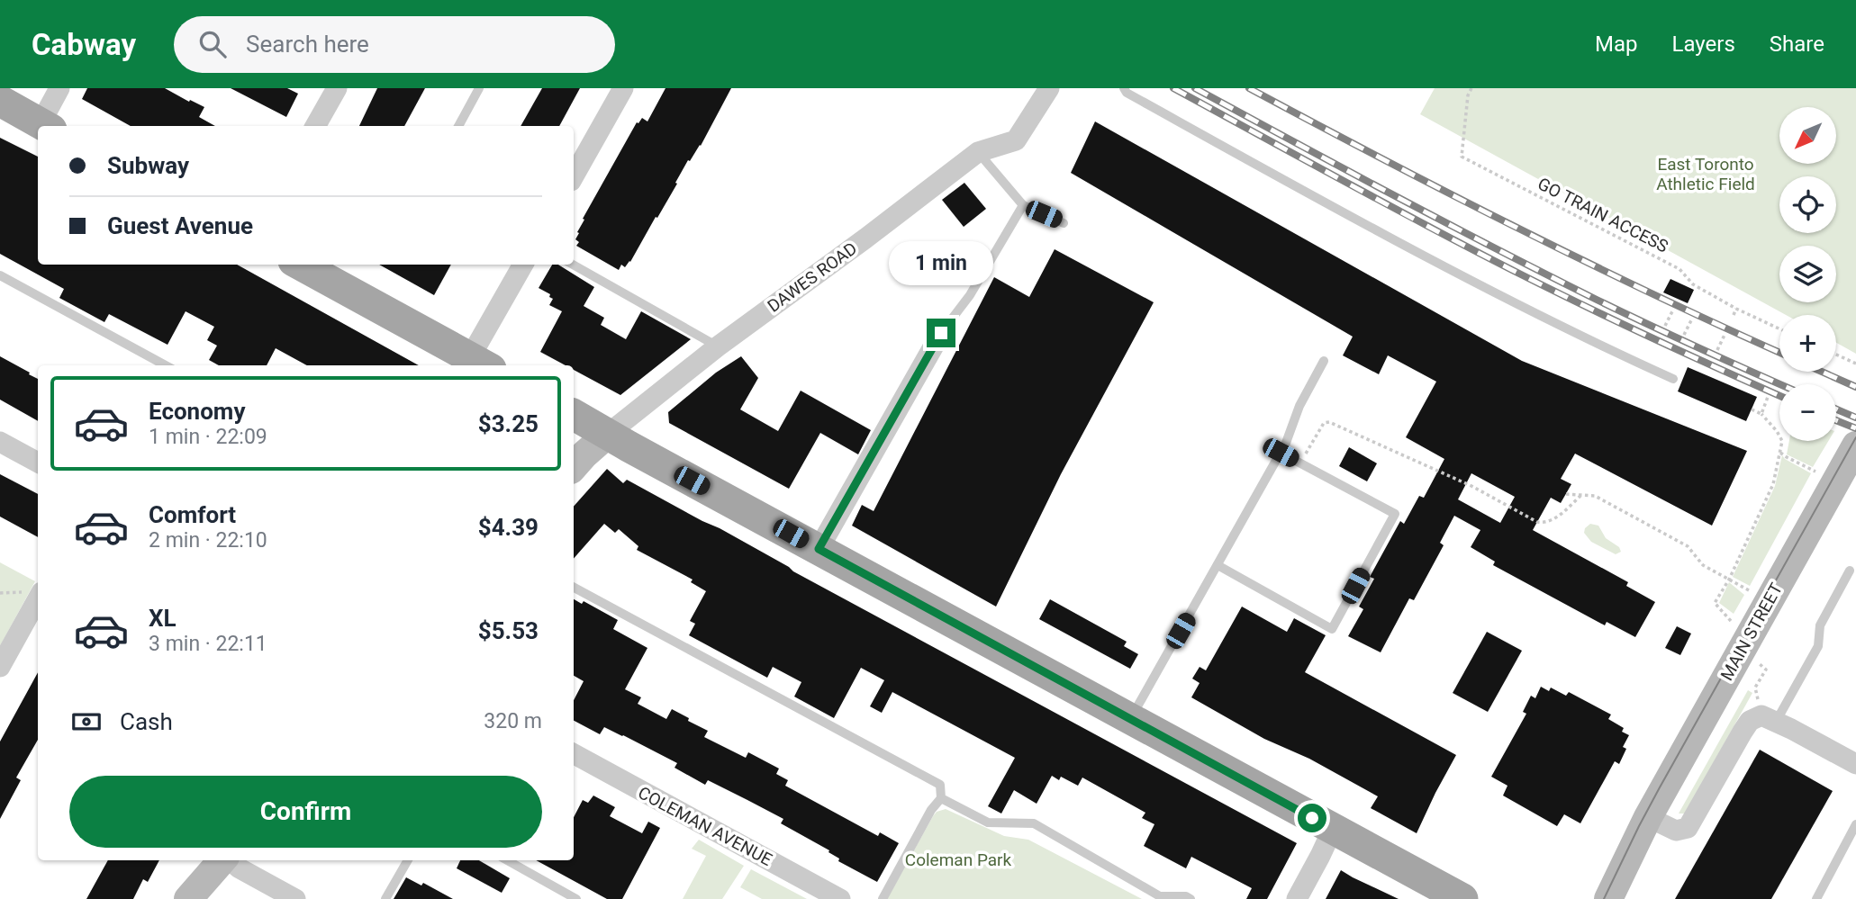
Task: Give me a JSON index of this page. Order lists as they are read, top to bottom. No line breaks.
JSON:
{"streets":{"street":["DAWES ROAD","MAIN STREET","COLEMAN AVENUE"],"path":["GO TRAIN ACCESS"]},"parks":["East Toronto Athletic Field","Coleman Park"],"north":"bottom left","page":{"header":"Cabway","search":"Search here","nav":["Map","Layers","Share"],"map_buttons":["+","−"],"banner":["Subway","Guest Avenue"],"bubble":"1 min","list":[{"name":"Economy","note":"1 min · 22:09","value":"$3.25"},{"name":"Comfort","note":"2 min · 22:10","value":"$4.39"},{"name":"XL","note":"3 min · 22:11","value":"$5.53"}],"pay":["Cash","320 m"],"buttons":"Confirm"}}
